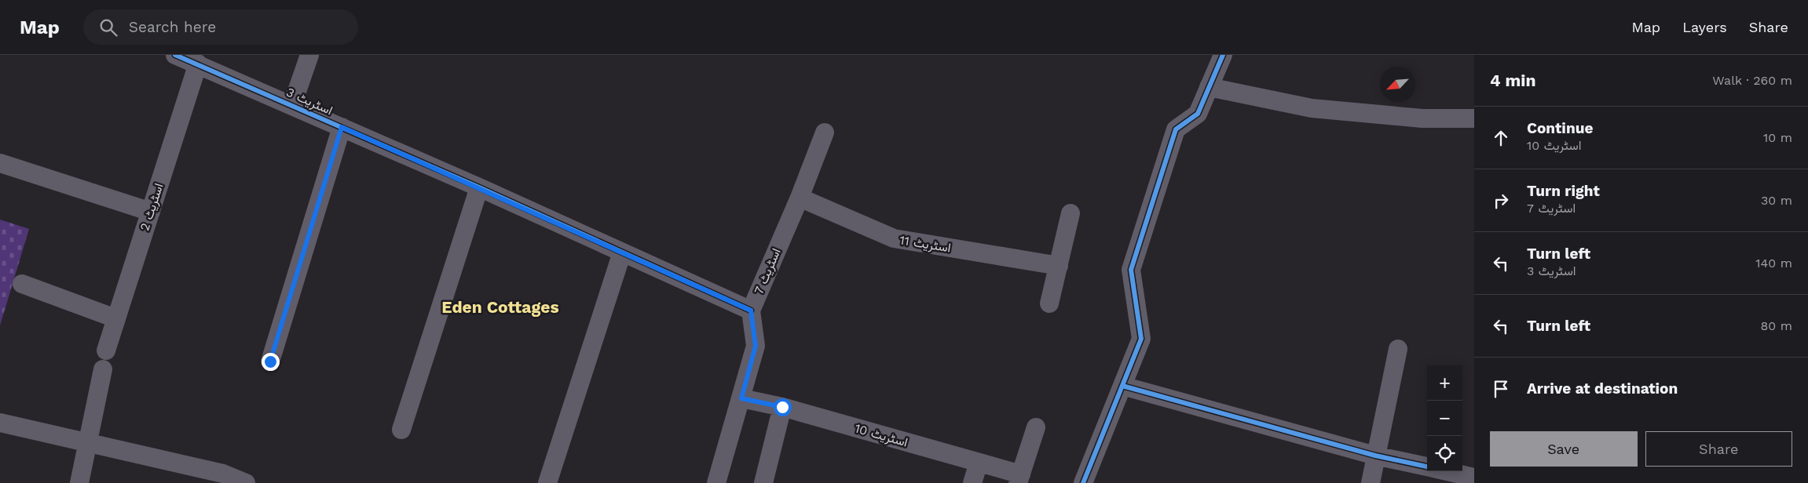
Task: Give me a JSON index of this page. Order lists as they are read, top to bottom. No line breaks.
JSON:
{"streets":{"street":["اسٹریٹ 3","اسٹریٹ 2","اسٹریٹ 11","اسٹریٹ 7","اسٹریٹ 10"]},"crossings":[["اسٹریٹ 3","اسٹریٹ 2"],["اسٹریٹ 3","اسٹریٹ 7"],["اسٹریٹ 11","اسٹریٹ 7"],["اسٹریٹ 7","اسٹریٹ 10"]],"districts":["Eden Cottages"],"north":"bottom left","page":{"header":"Map","search":"Search here","nav":["Map","Layers","Share"],"heading":["4 min","Walk · 260 m"],"list":[["Continue","اسٹریٹ 10","10 m"],["Turn right","اسٹریٹ 7","30 m"],["Turn left","اسٹریٹ 3","140 m"],["Turn left","80 m"],"Arrive at destination"],"map_buttons":["+","−"],"buttons":["Save","Share"]}}
